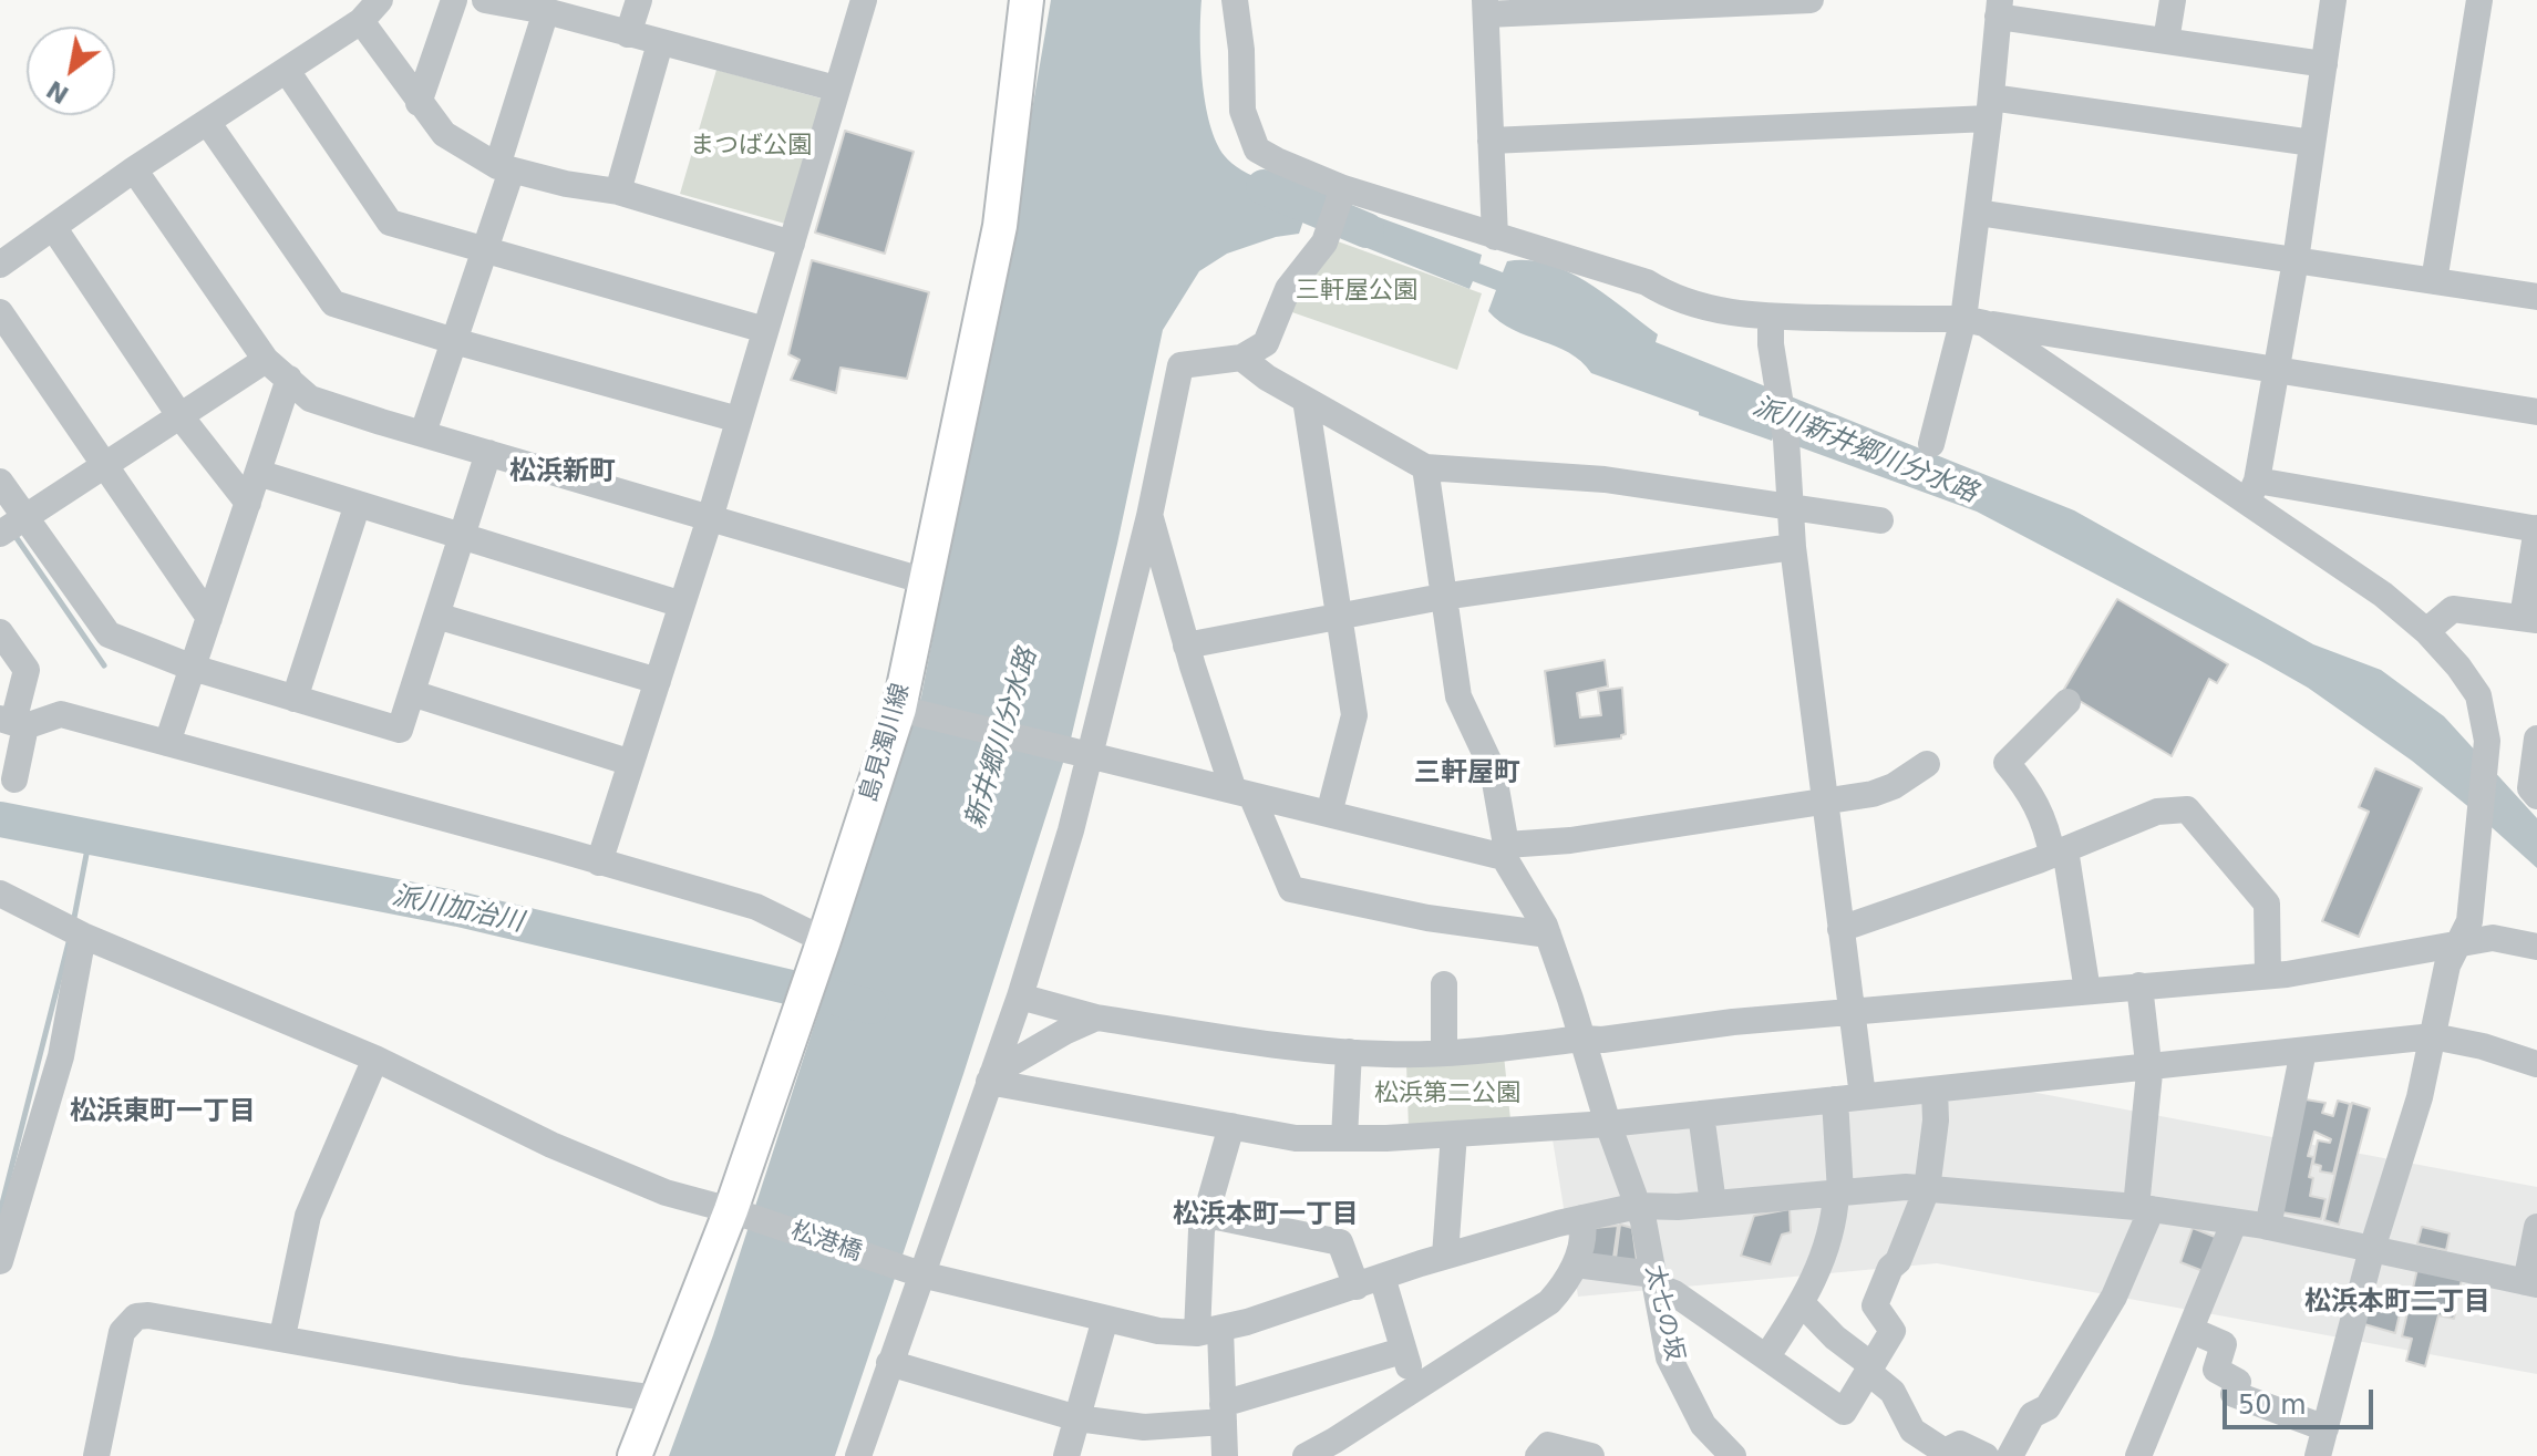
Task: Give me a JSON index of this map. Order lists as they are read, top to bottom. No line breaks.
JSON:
{"streets":{"main road":["島見濁川線"],"street":["松港橋","太七の坂"]},"crossings":[["島見濁川線","松港橋"]],"districts":["松浜新町","三軒屋町","松浜東町一丁目","松浜本町一丁目","松浜本町二丁目"],"water":["派川新井郷川分水路","新井郷川分水路","派川加治川"],"parks":["まつば公園","三軒屋公園","松浜第二公園"],"scale_bar":"50 m","north":"bottom left"}
